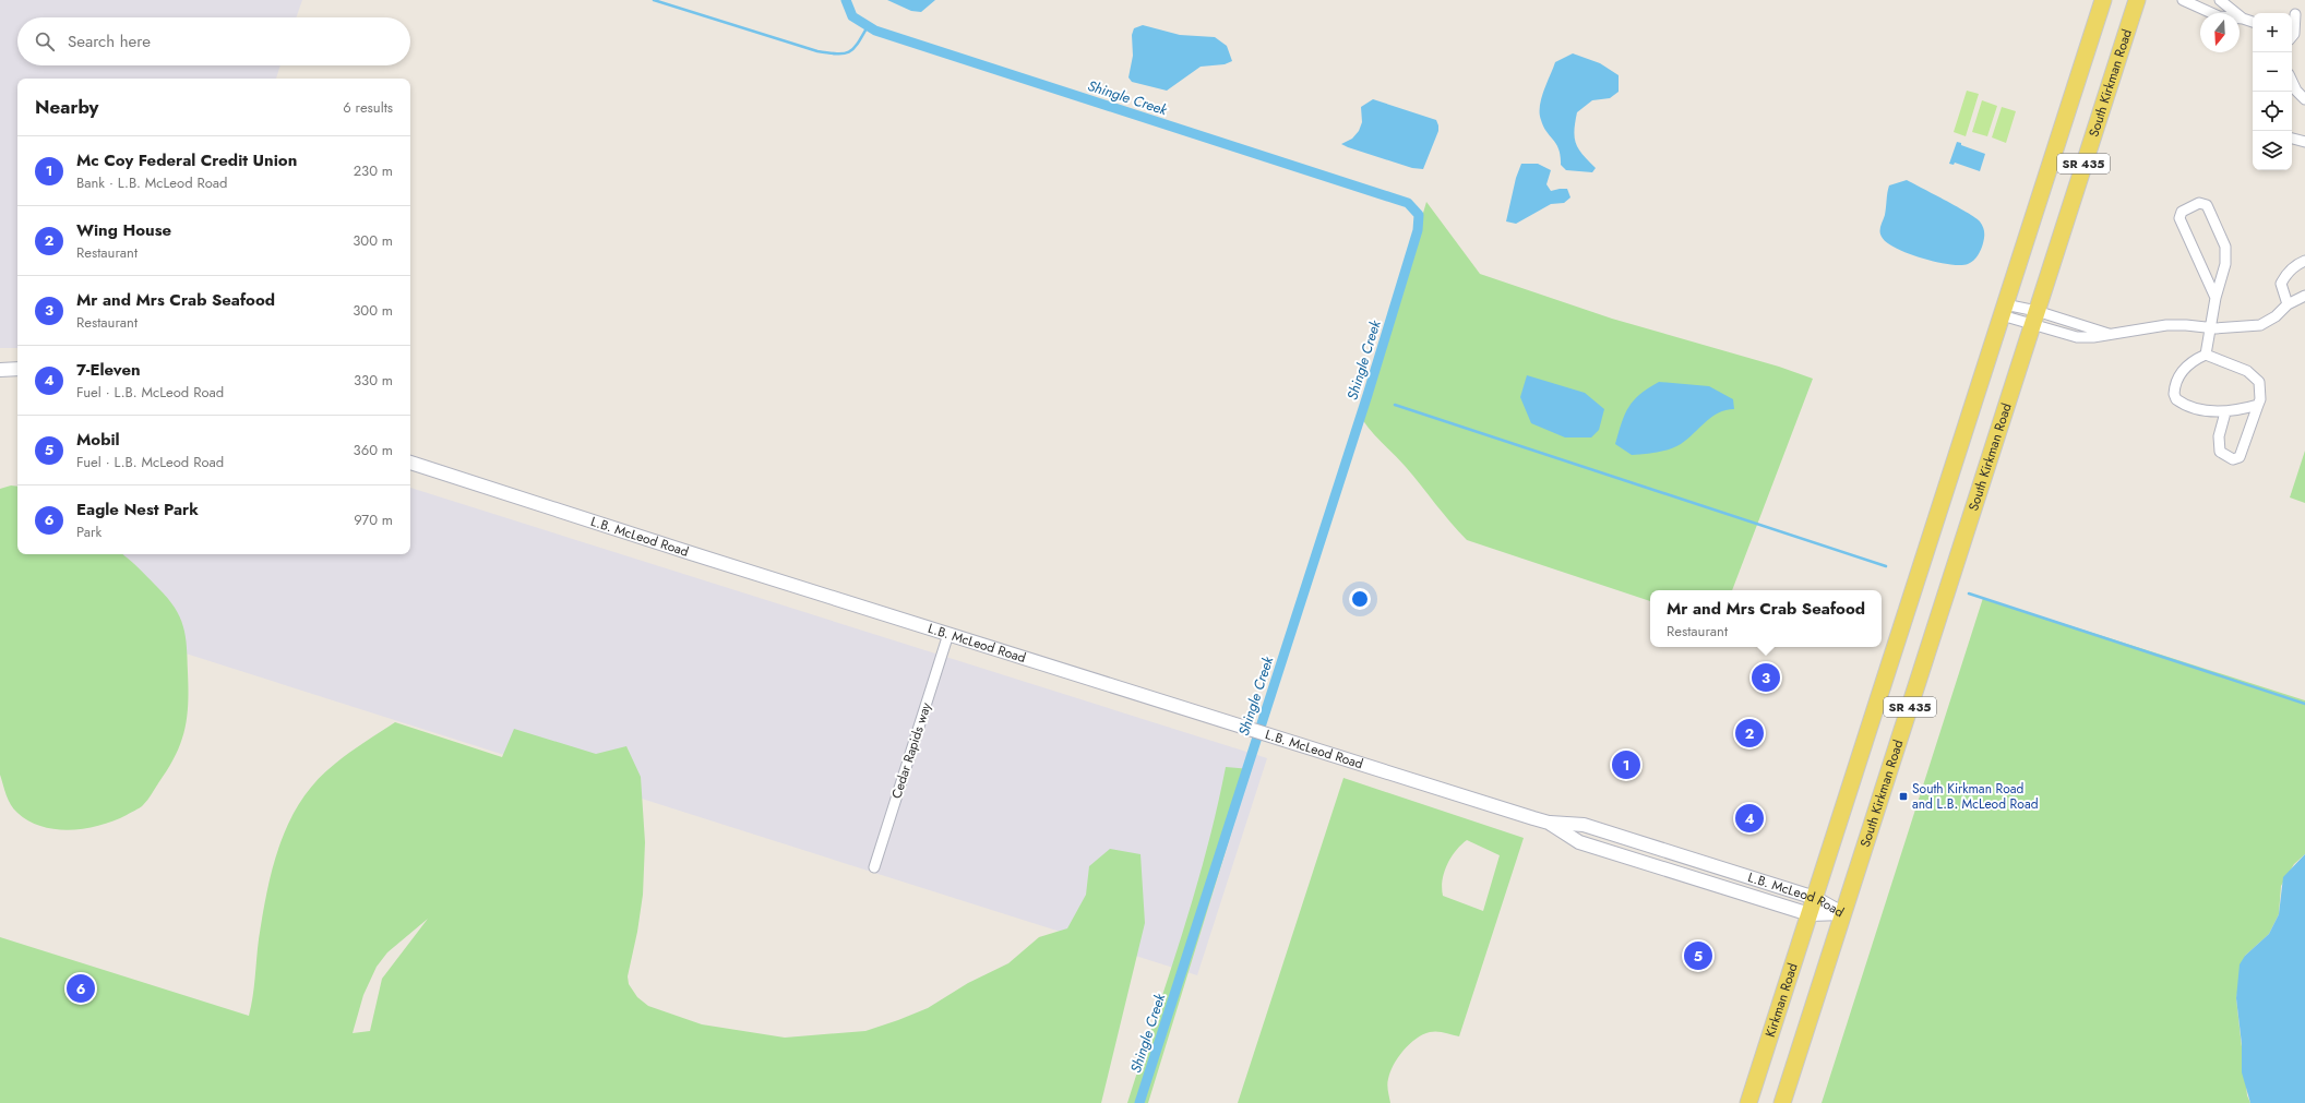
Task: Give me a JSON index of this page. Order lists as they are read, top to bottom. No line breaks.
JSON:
{"streets":{"main road":["South Kirkman Road","SR 435","Kirkman Road"],"street":["L.B. McLeod Road","Cedar Rapids way"]},"crossings":[["South Kirkman Road","SR 435"],["South Kirkman Road","L.B. McLeod Road"],["SR 435","L.B. McLeod Road"],["SR 435","Kirkman Road"],["L.B. McLeod Road","Cedar Rapids way"],["L.B. McLeod Road","Kirkman Road"]],"water":["Shingle Creek"],"places":{"transit":["South Kirkman Road and L.B. McLeod Road"]},"north":"bottom","page":{"map_buttons":["+","−"],"search":"Search here","heading":["Nearby","6 results"],"list":[{"mark":"1","name":"Mc Coy Federal Credit Union","note":"Bank · L.B. McLeod Road","value":"230 m"},{"mark":"2","name":"Wing House","note":"Restaurant","value":"300 m"},{"mark":"3","name":"Mr and Mrs Crab Seafood","note":"Restaurant","value":"300 m"},{"mark":"4","name":"7-Eleven","note":"Fuel · L.B. McLeod Road","value":"330 m"},{"mark":"5","name":"Mobil","note":"Fuel · L.B. McLeod Road","value":"360 m"},{"mark":"6","name":"Eagle Nest Park","note":"Park","value":"970 m"}],"popup":["Mr and Mrs Crab Seafood","Restaurant"],"pins":["3","2","1","4","5","6"]}}
